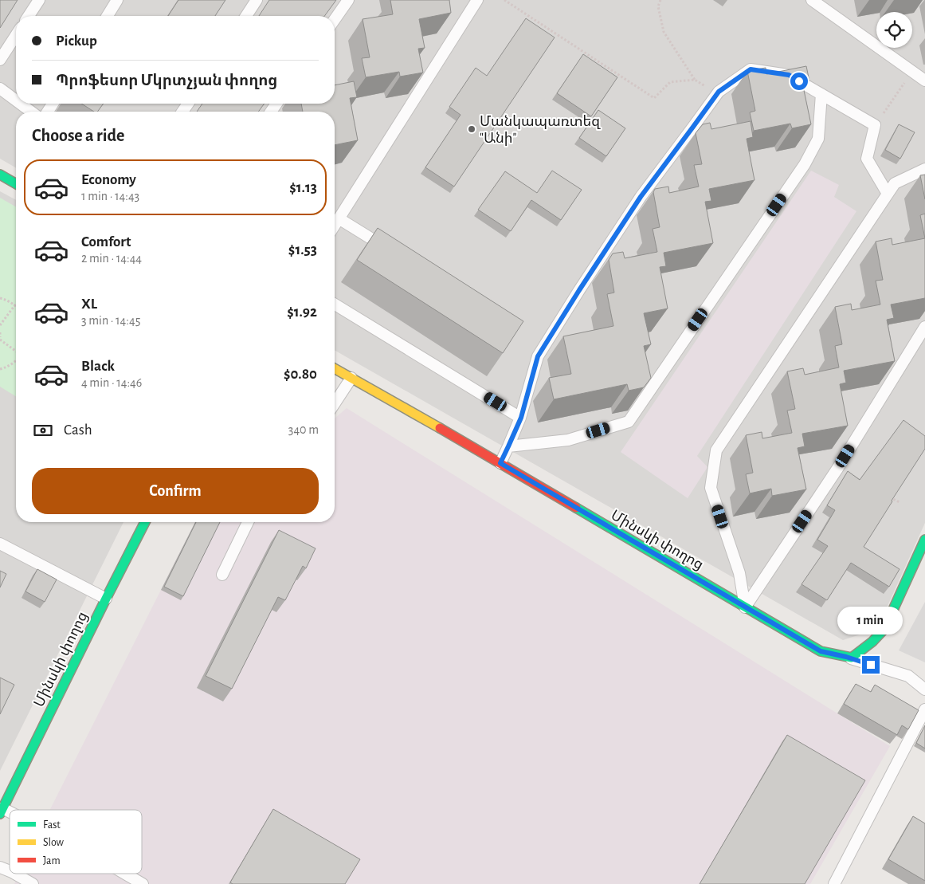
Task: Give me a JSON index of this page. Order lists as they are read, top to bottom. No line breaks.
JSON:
{"streets":{"main road":["Մինսկի փողոց"]},"places":["Մանկապառտեզ \"Անի\""],"legend":["Fast","Slow","Jam"],"page":{"banner":["Pickup","Պրոֆեսոր Մկրտչյան փողոց"],"heading":"Choose a ride","list":[{"name":"Economy","note":"1 min · 14:43","value":"$1.13"},{"name":"Comfort","note":"2 min · 14:44","value":"$1.53"},{"name":"XL","note":"3 min · 14:45","value":"$1.92"},{"name":"Black","note":"4 min · 14:46","value":"$0.80"}],"pay":["Cash","340 m"],"buttons":"Confirm","bubble":"1 min"}}
